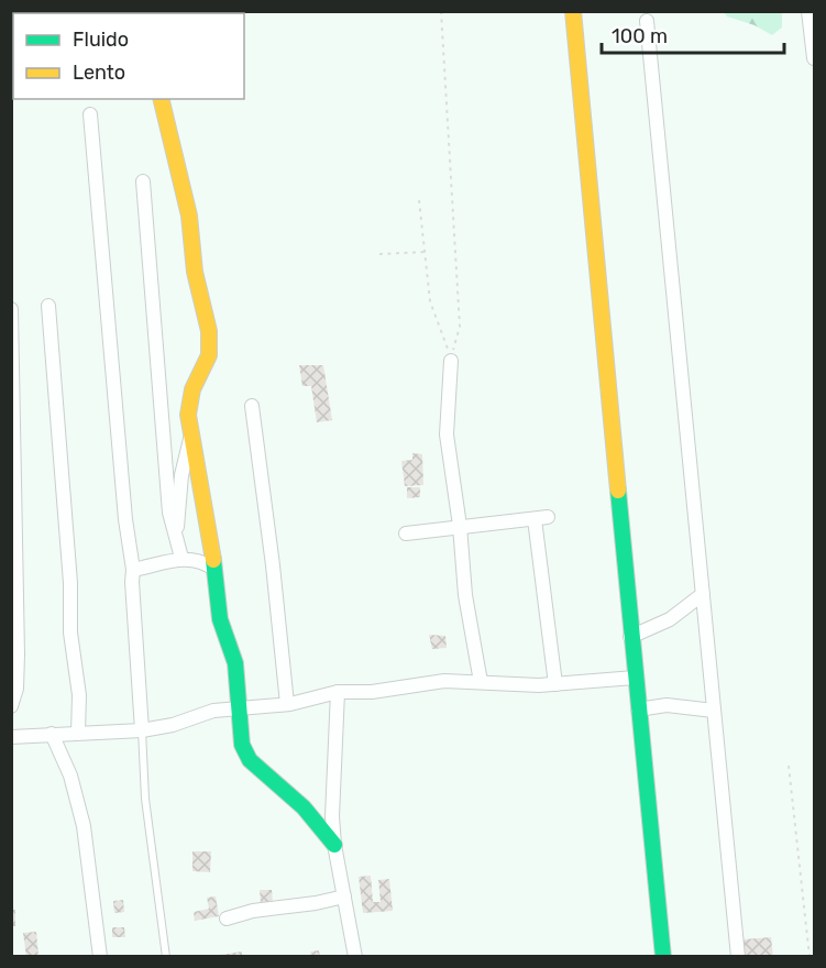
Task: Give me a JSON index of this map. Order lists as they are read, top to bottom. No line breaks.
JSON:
{"legend":["Fluido","Lento"],"scale_bar":"100 m"}
